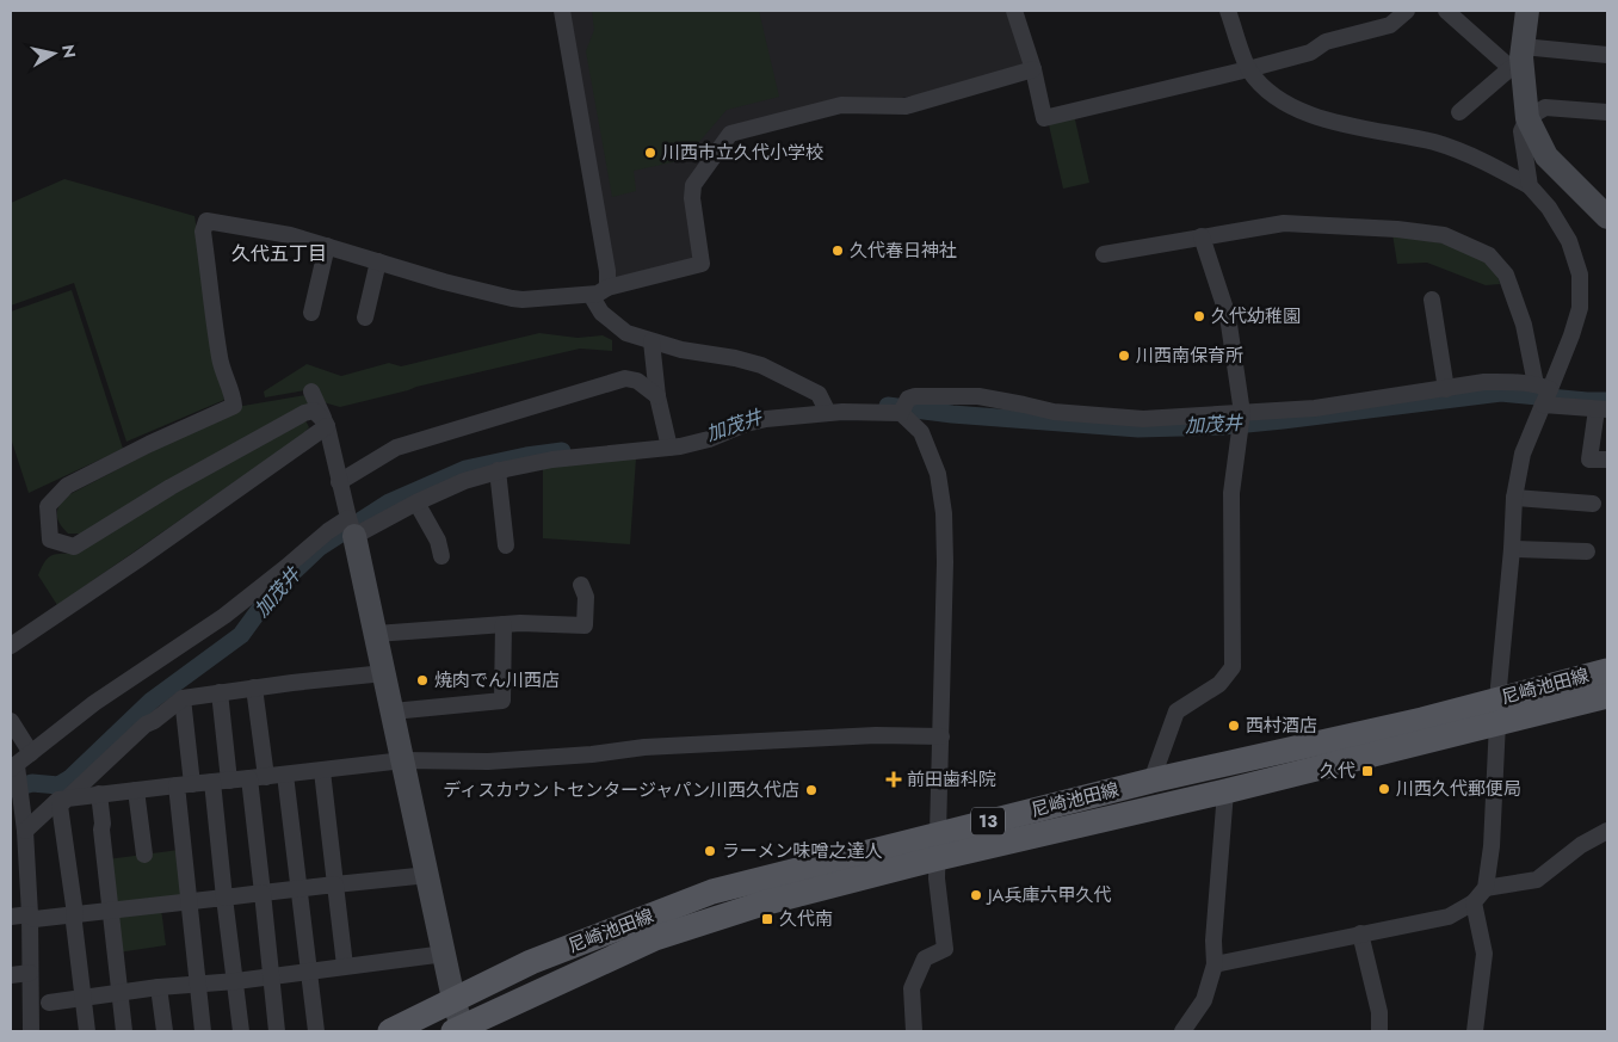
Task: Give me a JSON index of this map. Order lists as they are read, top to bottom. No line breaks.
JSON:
{"streets":{"main road":["尼崎池田線","13"]},"districts":["久代五丁目"],"water":["加茂井"],"places":{"other":["川西市立久代小学校","久代春日神社","久代幼稚園","川西南保育所","焼肉でん川西店","西村酒店","川西久代郵便局","ディスカウントセンタージャパン川西久代店","ラーメン味噌之達人","JA兵庫六甲久代"],"transit":["久代","久代南"],"health":["前田歯科院"]},"north":"right"}
